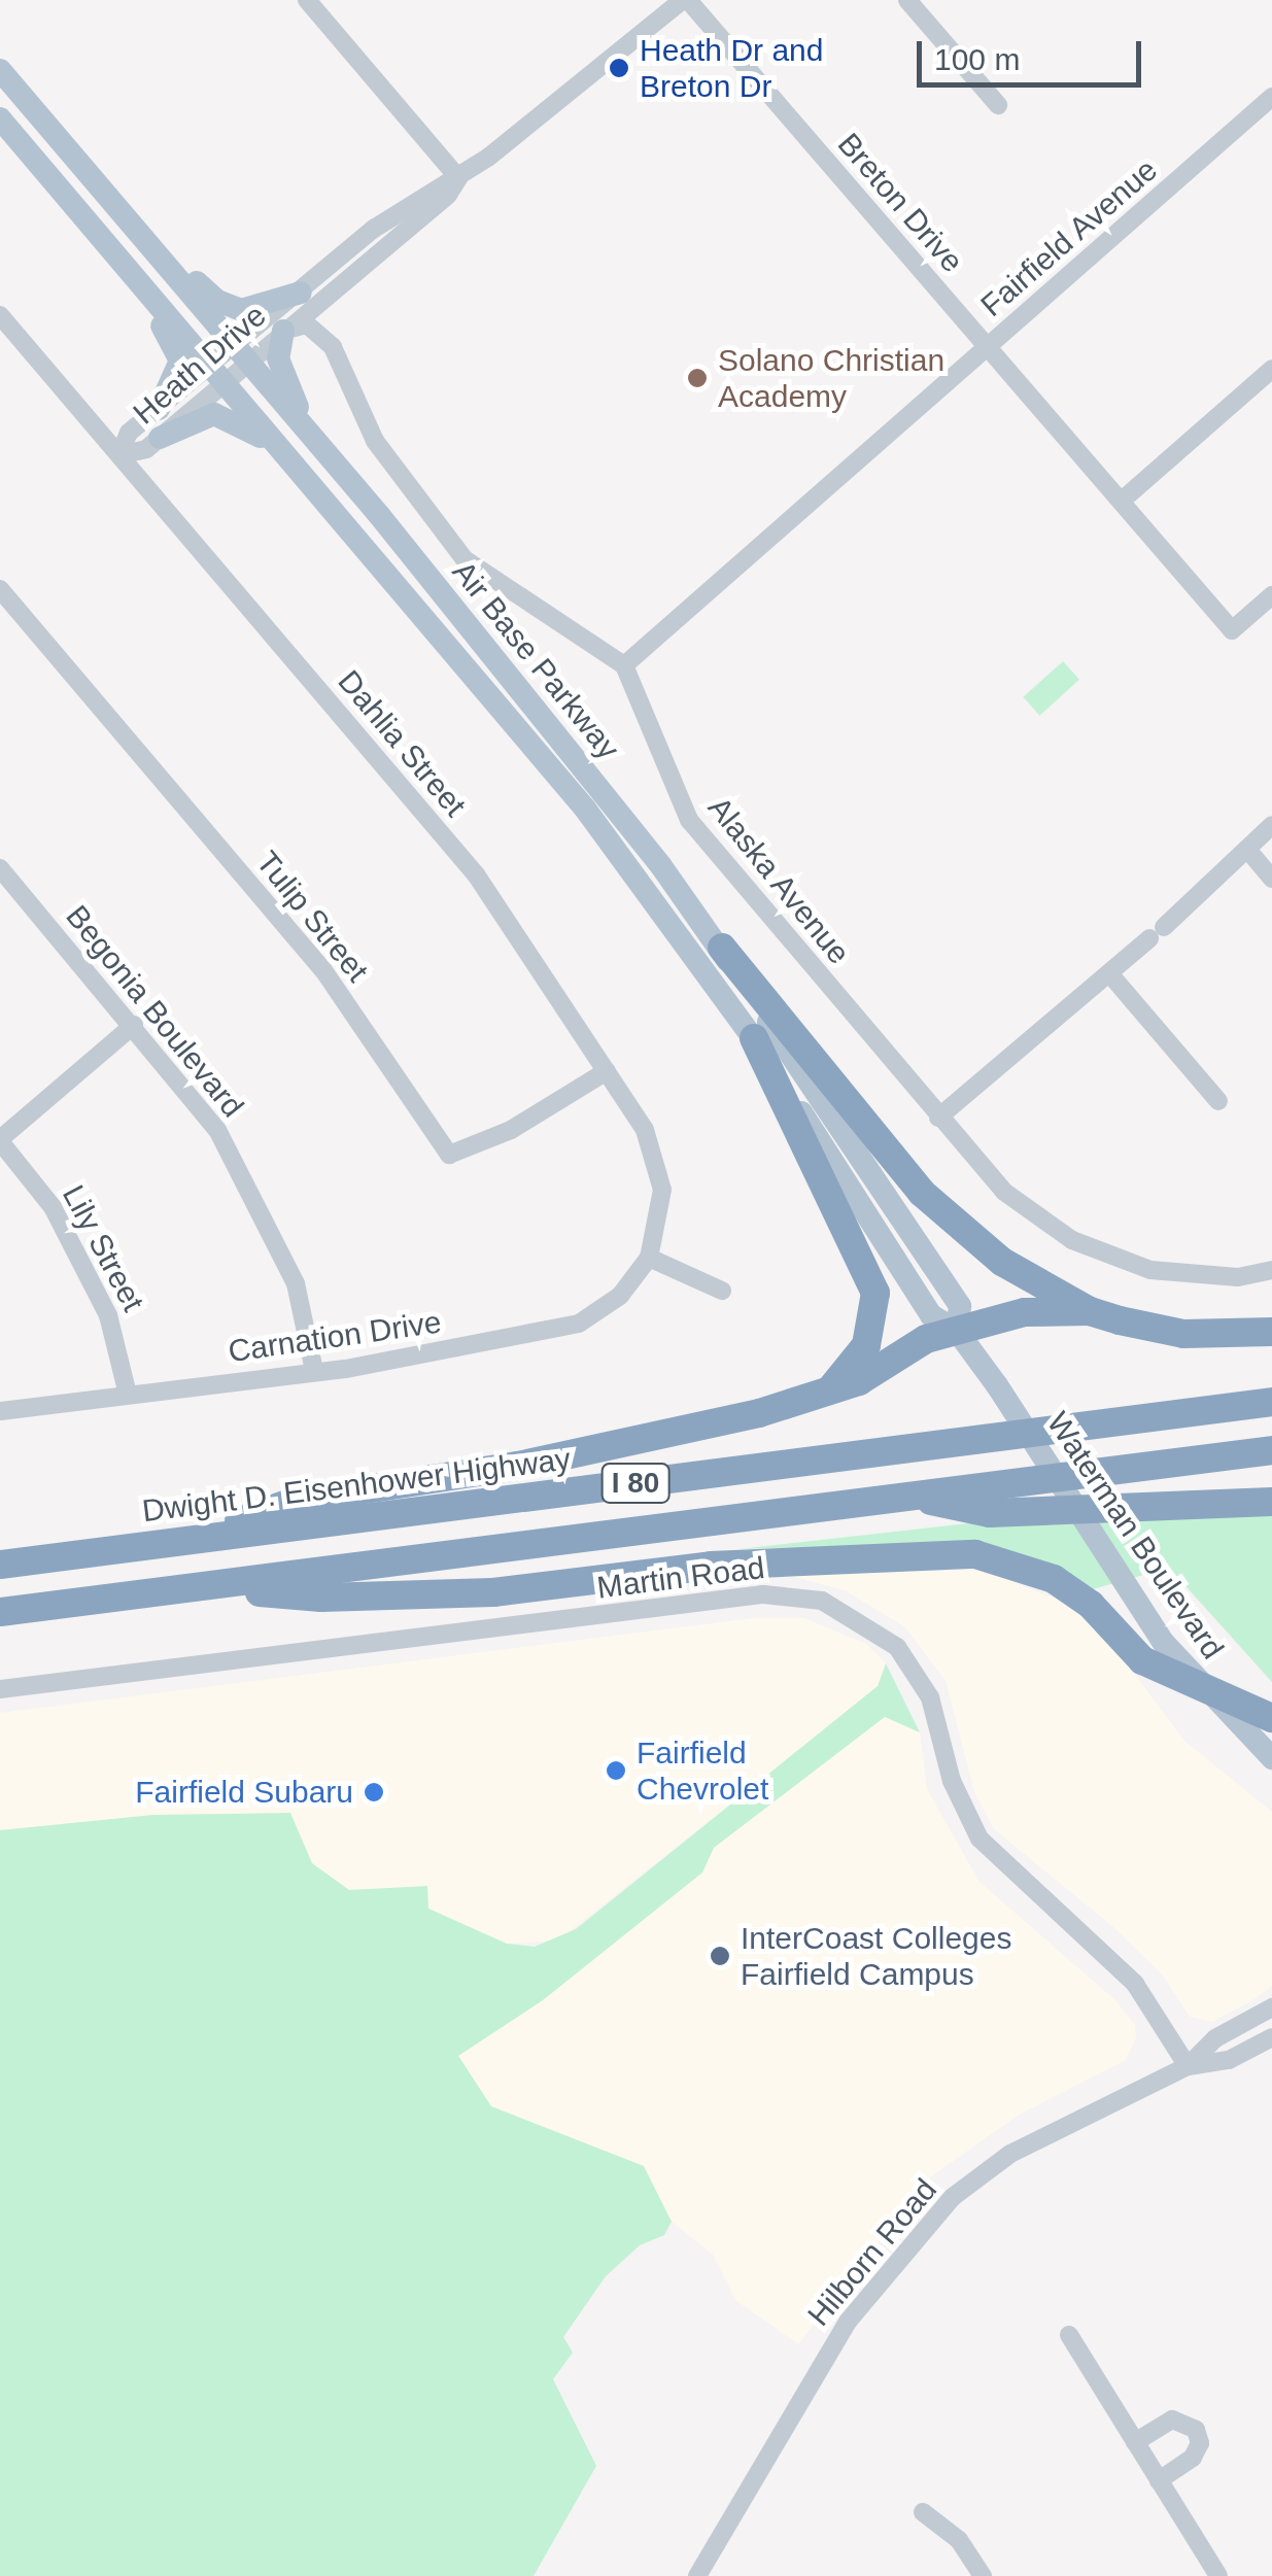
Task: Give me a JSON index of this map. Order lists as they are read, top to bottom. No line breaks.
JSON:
{"streets":{"highway":["I 80","Dwight D. Eisenhower Highway"],"main road":["Air Base Parkway","Waterman Boulevard"],"street":["Breton Drive","Fairfield Avenue","Heath Drive","Dahlia Street","Alaska Avenue","Tulip Street","Begonia Boulevard","Lily Street","Carnation Drive","Martin Road","Hilborn Road"]},"crossings":[["Breton Drive","Fairfield Avenue"],["Breton Drive","Heath Drive"],["Fairfield Avenue","Alaska Avenue"],["Heath Drive","Air Base Parkway"],["Heath Drive","Dahlia Street"],["Air Base Parkway","Waterman Boulevard"],["Dahlia Street","Tulip Street"],["Dahlia Street","Carnation Drive"],["Begonia Boulevard","Carnation Drive"],["Lily Street","Carnation Drive"],["Martin Road","Hilborn Road"]],"places":["Heath Dr and Breton Dr","Solano Christian Academy","Fairfield Chevrolet","Fairfield Subaru","InterCoast Colleges Fairfield Campus"],"scale_bar":"100 m"}
